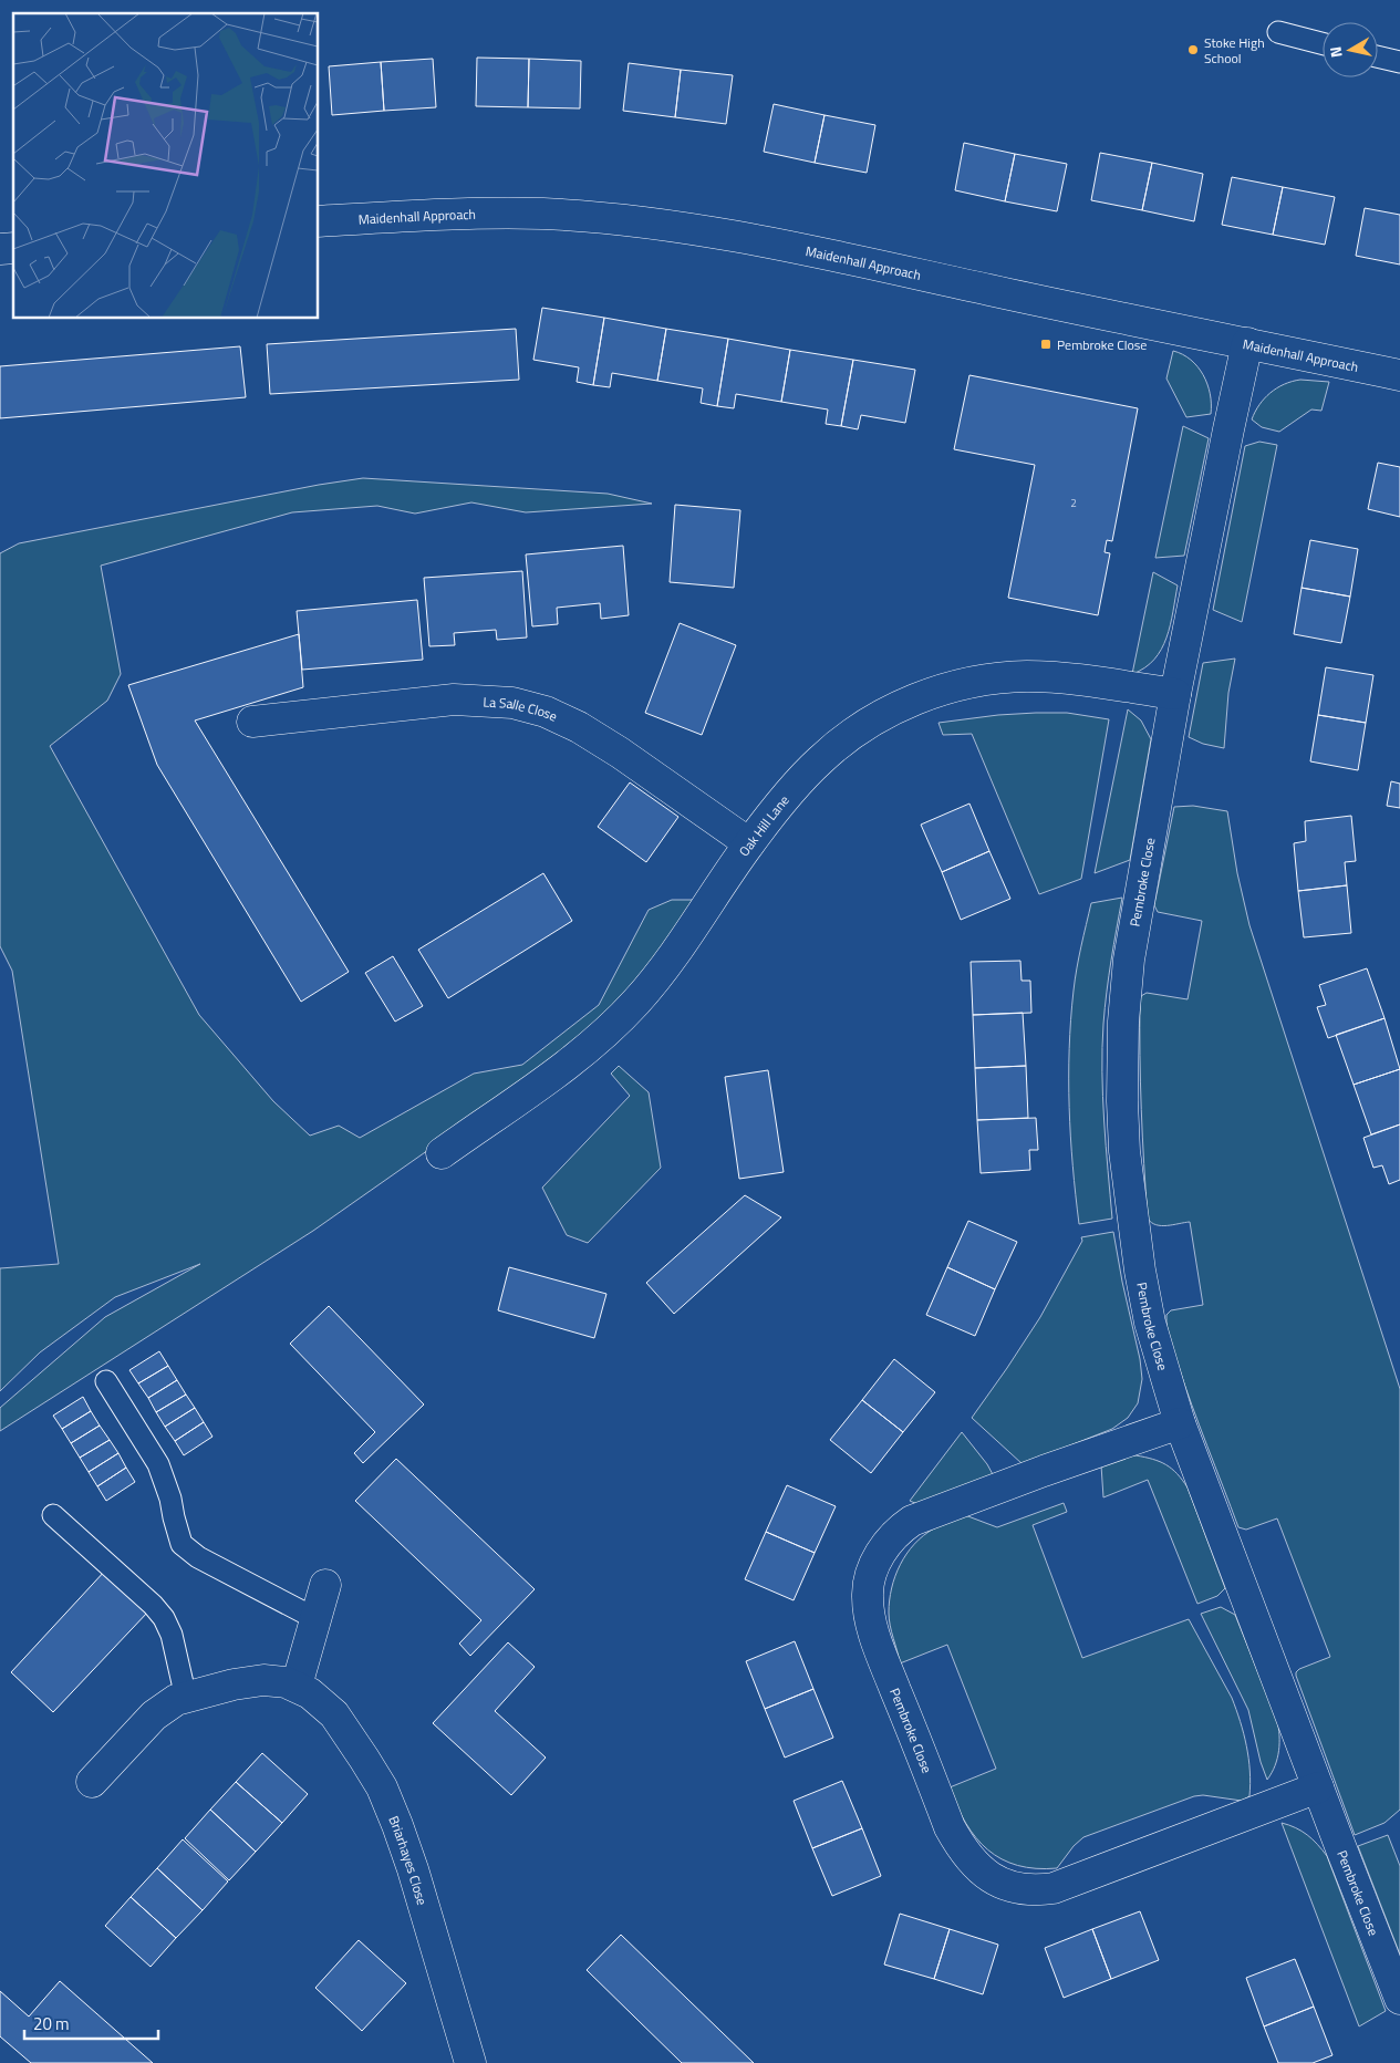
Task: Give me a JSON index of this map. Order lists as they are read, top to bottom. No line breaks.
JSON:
{"streets":{"street":["Maidenhall Approach","La Salle Close","Oak Hill Lane","Pembroke Close","Briarhayes Close"]},"crossings":[["Maidenhall Approach","Pembroke Close"],["La Salle Close","Oak Hill Lane"],["Oak Hill Lane","Pembroke Close"]],"places":{"other":["Stoke High School"],"transit":["Pembroke Close"]},"house_numbers":["2"],"scale_bar":"20 m","north":"left"}
